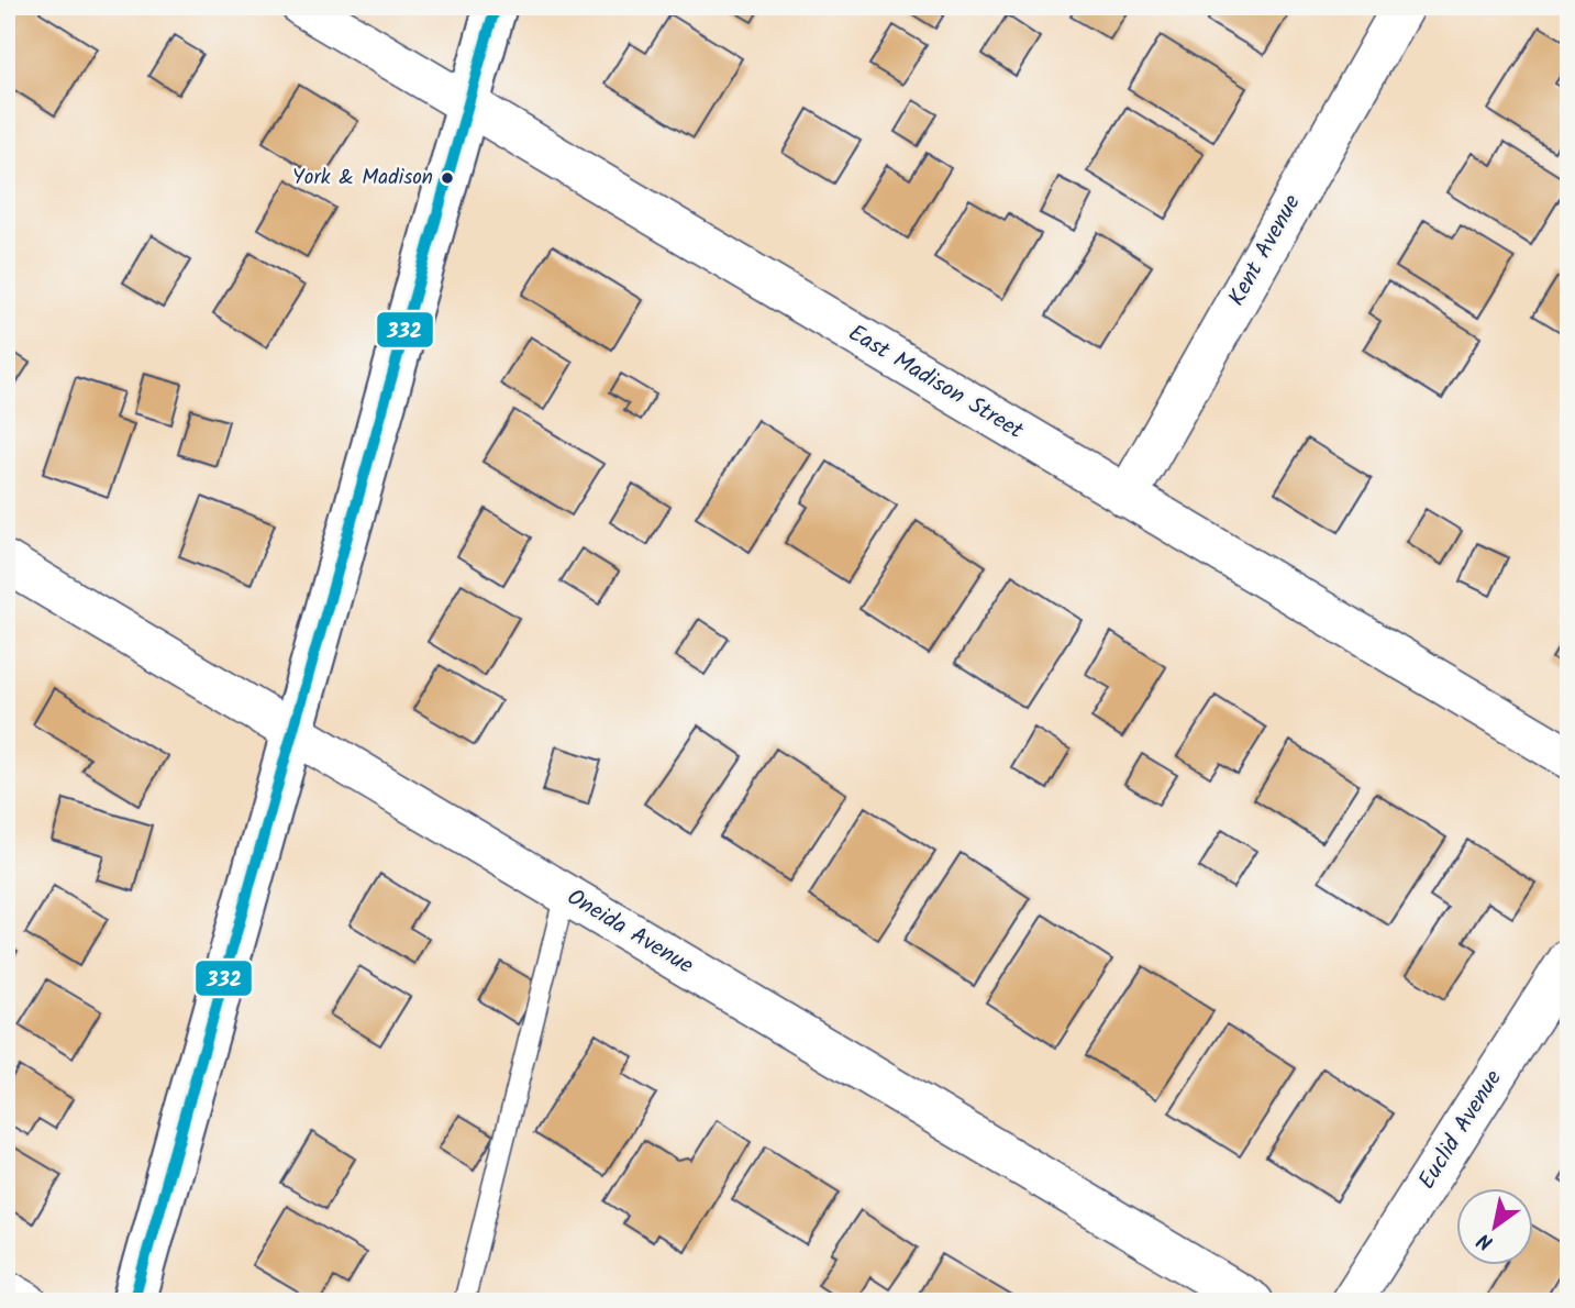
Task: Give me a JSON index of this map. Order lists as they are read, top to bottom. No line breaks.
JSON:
{"streets":{"street":["Kent Avenue","East Madison Street","Oneida Avenue","Euclid Avenue"]},"crossings":[["Kent Avenue","East Madison Street"]],"places":["York & Madison"],"lines":["transit line 332"],"north":"bottom left"}
